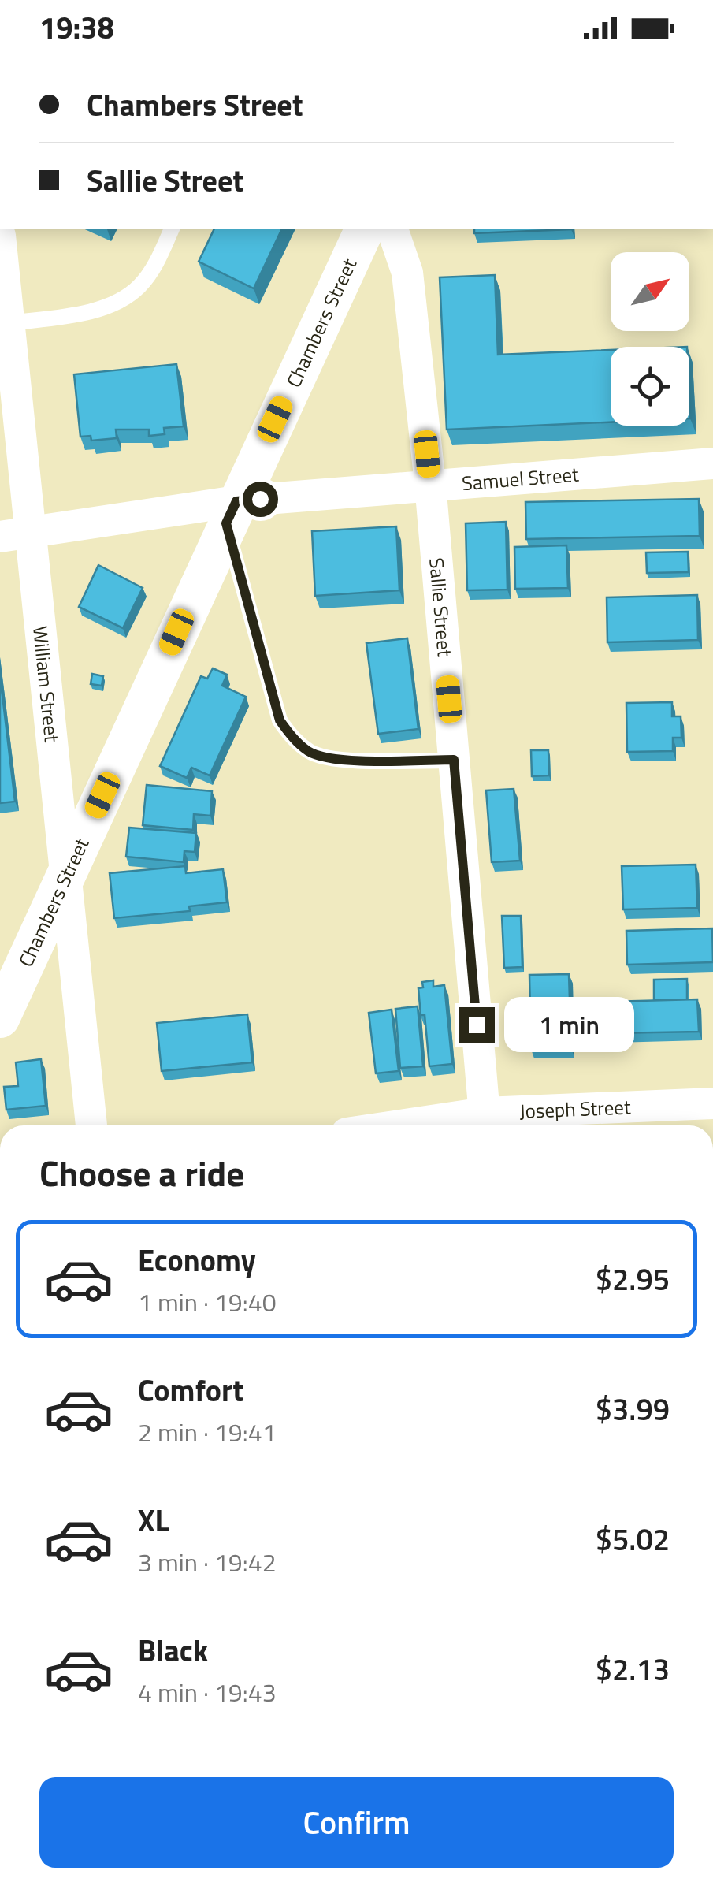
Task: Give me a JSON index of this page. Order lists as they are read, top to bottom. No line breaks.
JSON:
{"streets":{"street":["Chambers Street","Samuel Street","Sallie Street","William Street","Joseph Street"]},"crossings":[["Chambers Street","Samuel Street"],["Chambers Street","William Street"],["Samuel Street","Sallie Street"],["Samuel Street","William Street"],["Sallie Street","Joseph Street"]],"north":"top right","page":{"status":"19:38","banner":["Chambers Street","Sallie Street"],"bubble":"1 min","heading":"Choose a ride","list":[{"name":"Economy","note":"1 min · 19:40","value":"$2.95"},{"name":"Comfort","note":"2 min · 19:41","value":"$3.99"},{"name":"XL","note":"3 min · 19:42","value":"$5.02"},{"name":"Black","note":"4 min · 19:43","value":"$2.13"}],"buttons":"Confirm"}}
